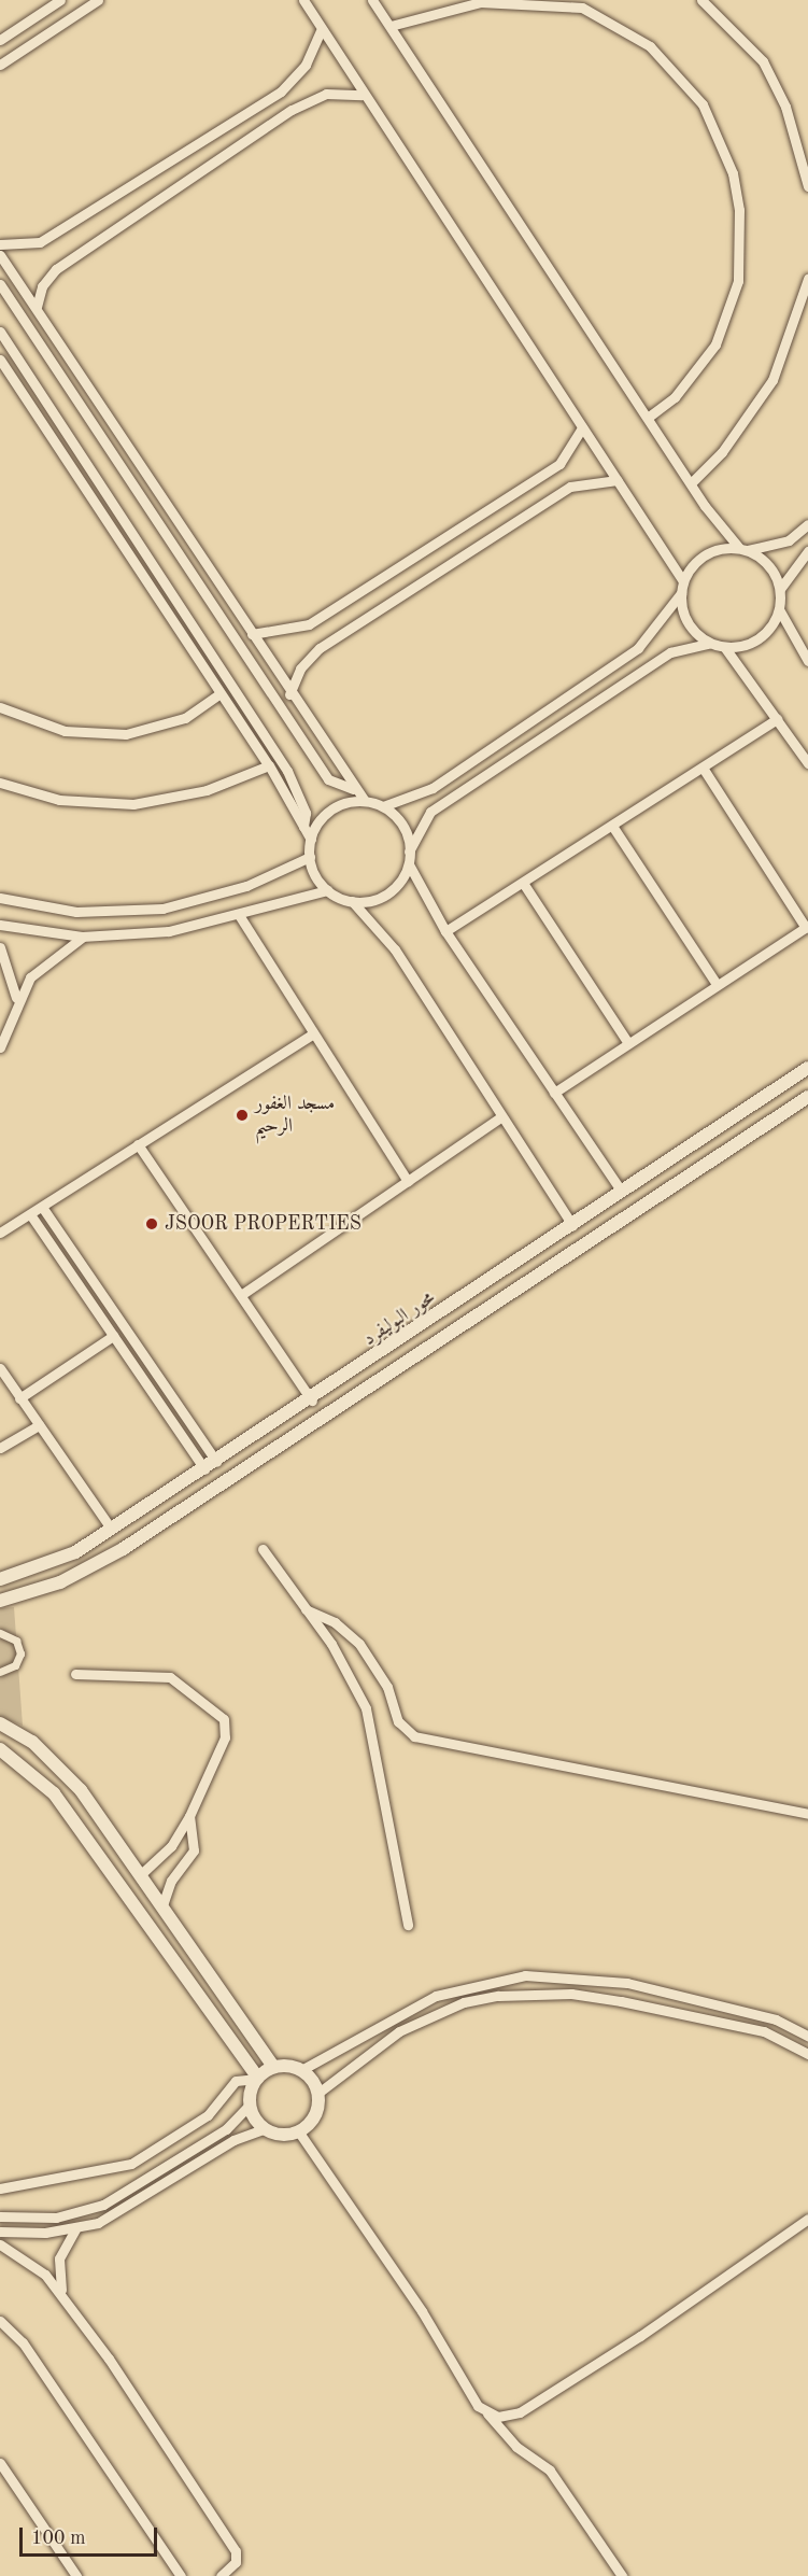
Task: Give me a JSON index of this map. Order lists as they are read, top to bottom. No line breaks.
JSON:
{"streets":{"street":["محور البوليفرد"]},"places":["مسجد الغفور الرحيم","JSOOR PROPERTIES"],"scale_bar":"100 m"}
